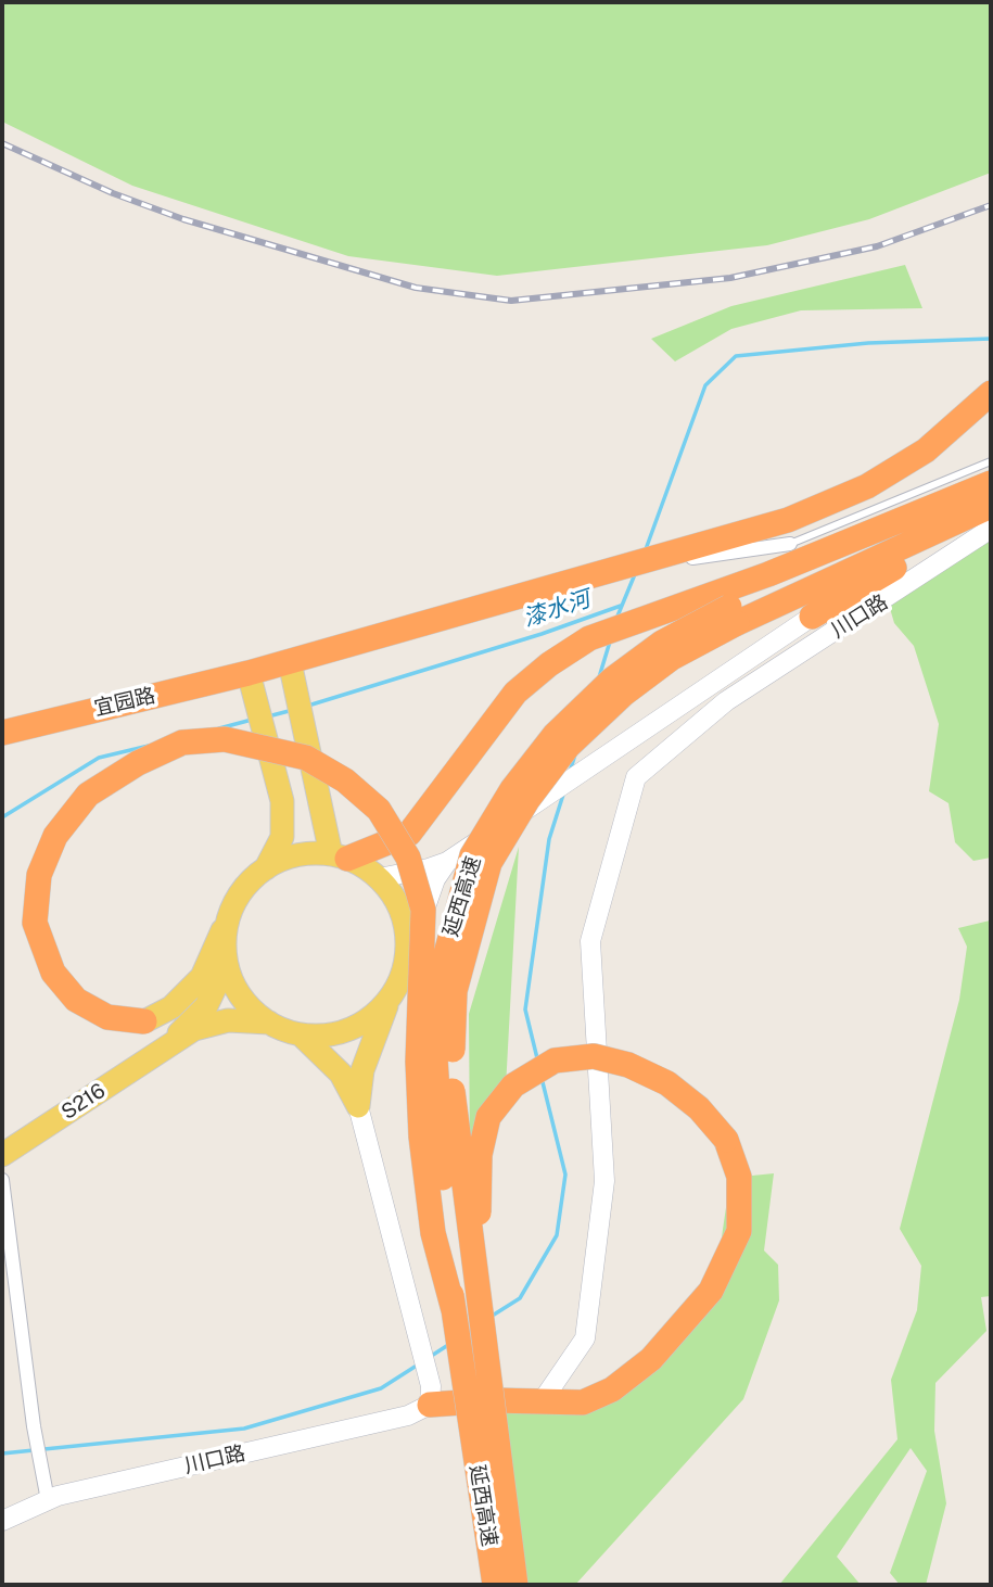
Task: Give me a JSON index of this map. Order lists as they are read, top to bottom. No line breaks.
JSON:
{"streets":{"highway":["宜园路","延西高速"],"main road":["川口路","S216"]},"water":["漆水河"]}
